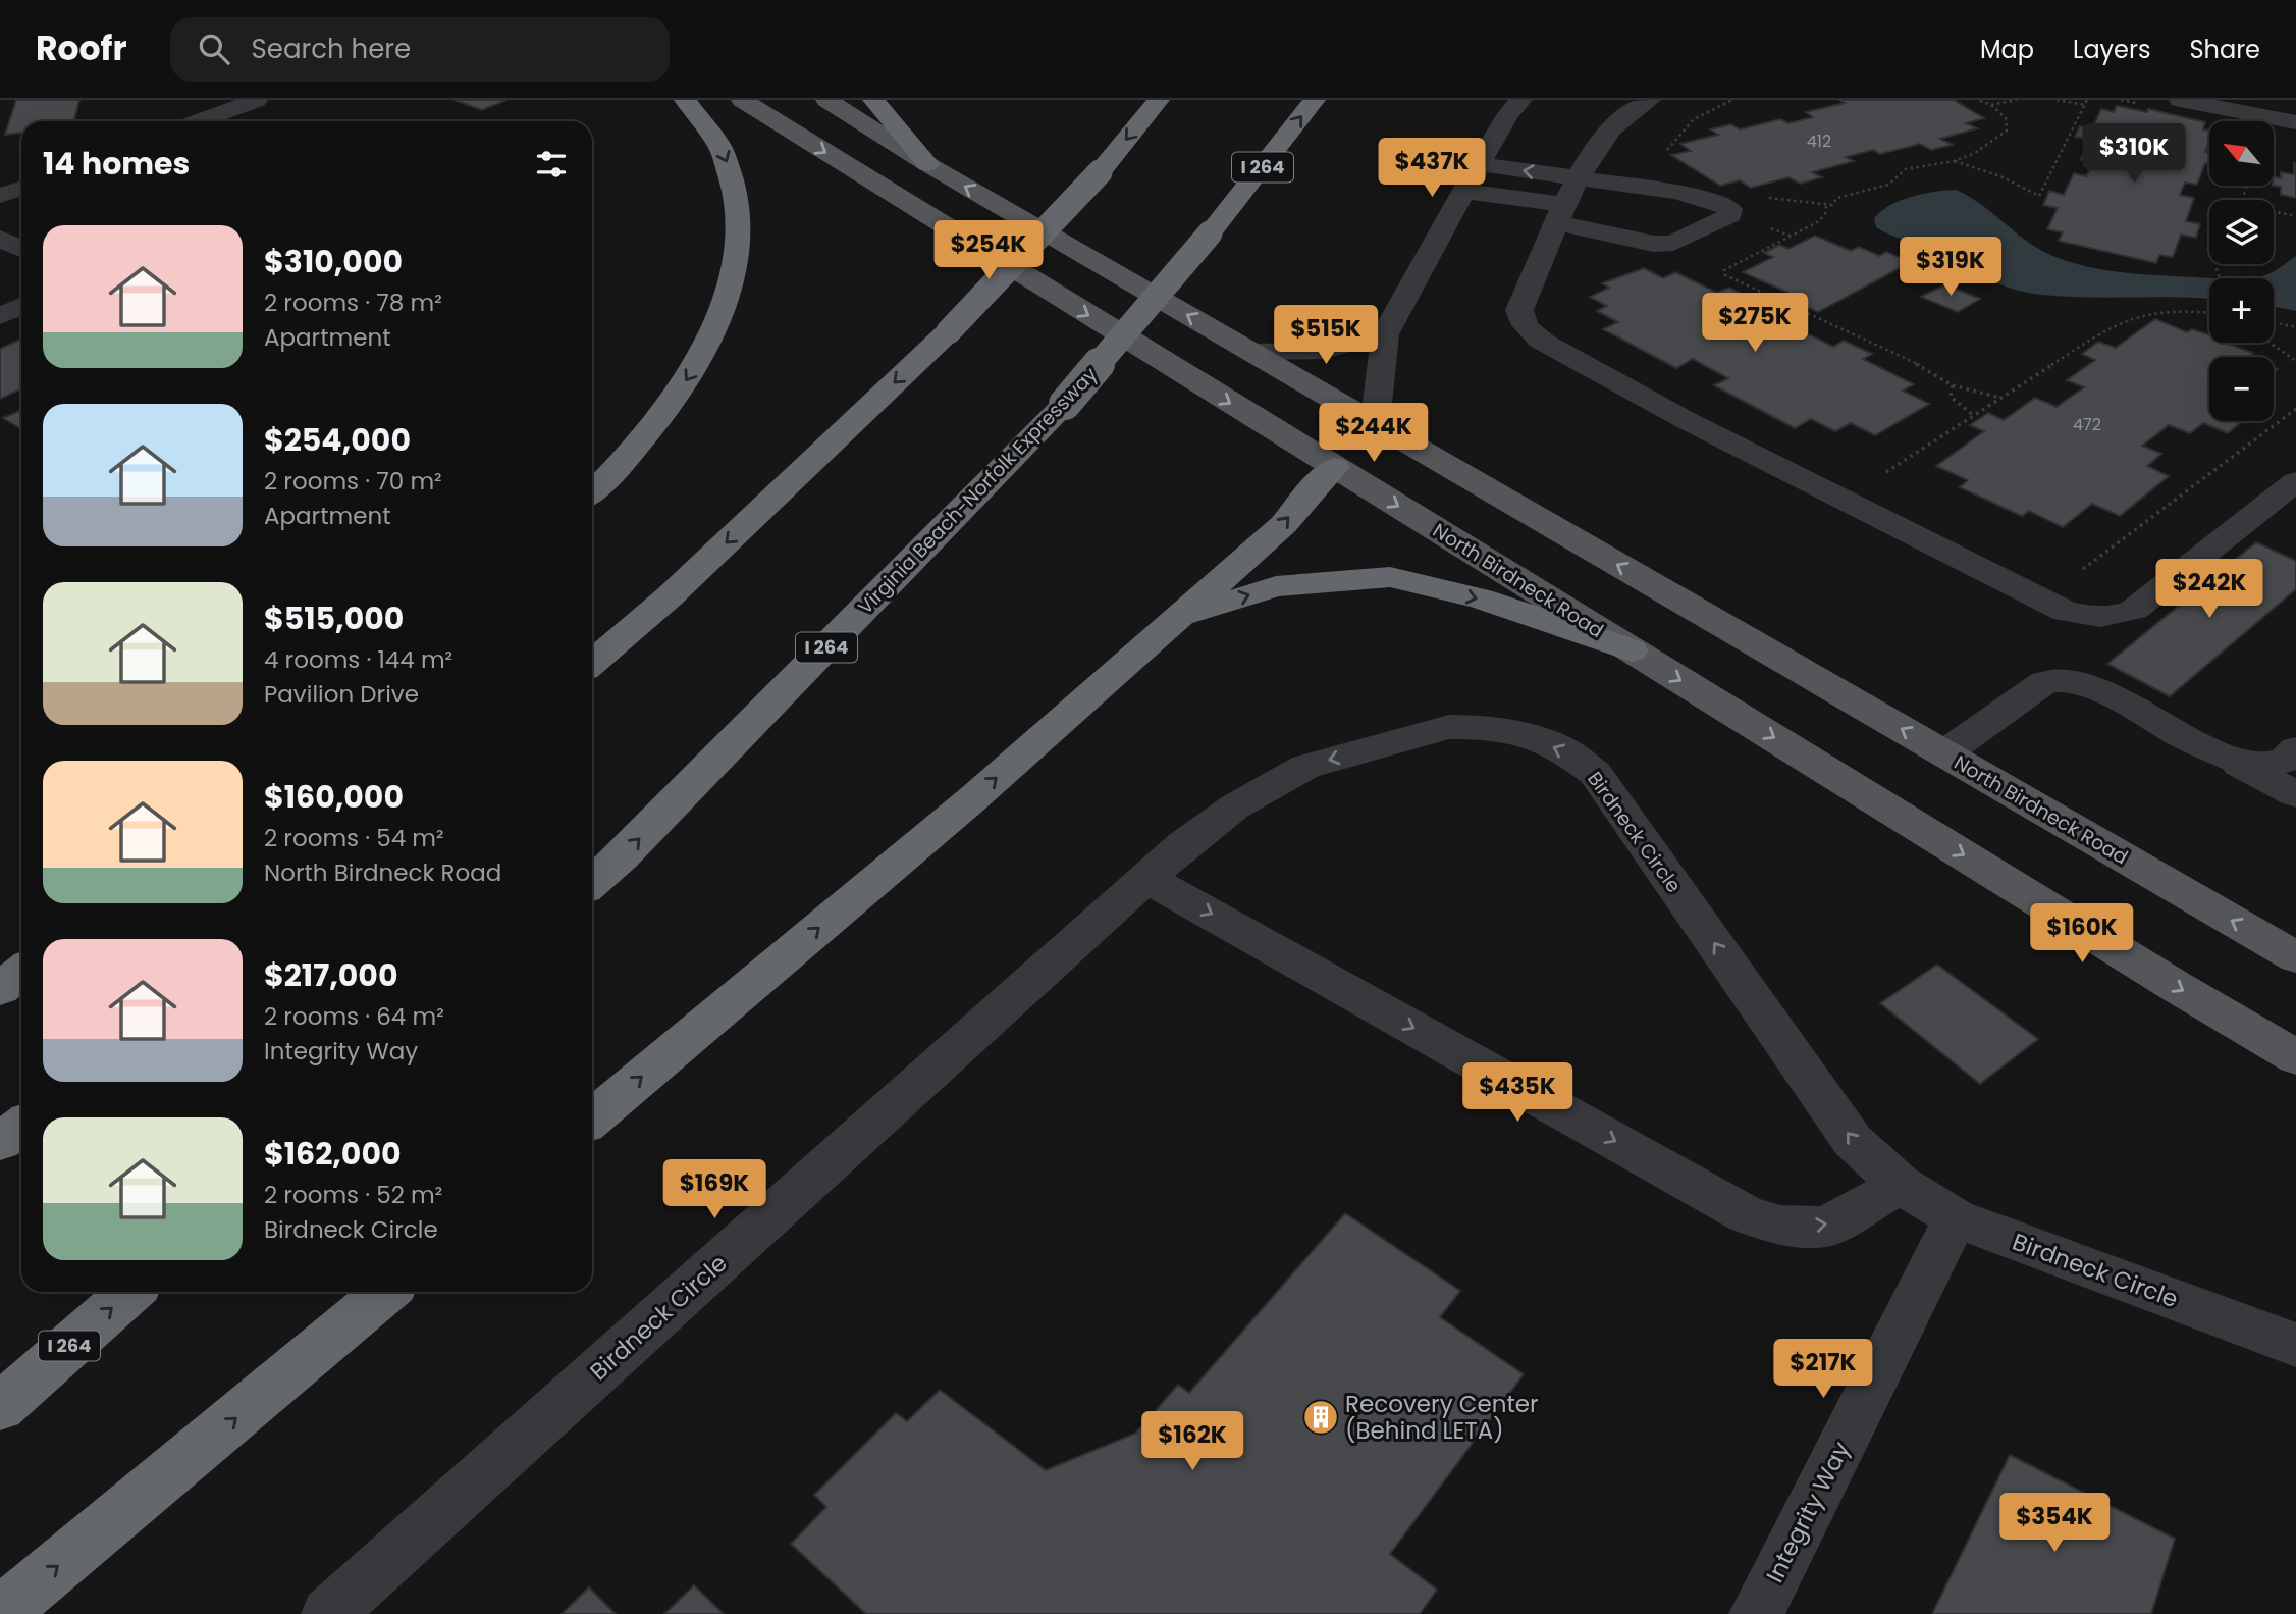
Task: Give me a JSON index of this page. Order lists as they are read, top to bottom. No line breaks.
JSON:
{"streets":{"highway":["I 264","Virginia Beach-Norfolk Expressway"],"main road":["North Birdneck Road"],"street":["Birdneck Circle","Integrity Way"]},"crossings":[["Birdneck Circle","Integrity Way"]],"places":{"building":["Recovery Center (Behind LETA)"]},"house_numbers":["412","472"],"north":"top left","page":{"header":"Roofr","search":"Search here","nav":["Map","Layers","Share"],"map_buttons":["+","−"],"heading":"14 homes","price":["$310K","$437K","$254K","$319K","$275K","$515K","$244K","$242K","$160K","$435K","$169K","$217K","$162K","$354K"],"list":[{"name":"$310,000","note":"2 rooms · 78 m² · Apartment"},{"name":"$254,000","note":"2 rooms · 70 m² · Apartment"},{"name":"$515,000","note":"4 rooms · 144 m² · Pavilion Drive"},{"name":"$160,000","note":"2 rooms · 54 m² · North Birdneck Road"},{"name":"$217,000","note":"2 rooms · 64 m² · Integrity Way"},{"name":"$162,000","note":"2 rooms · 52 m² · Birdneck Circle"}]}}
